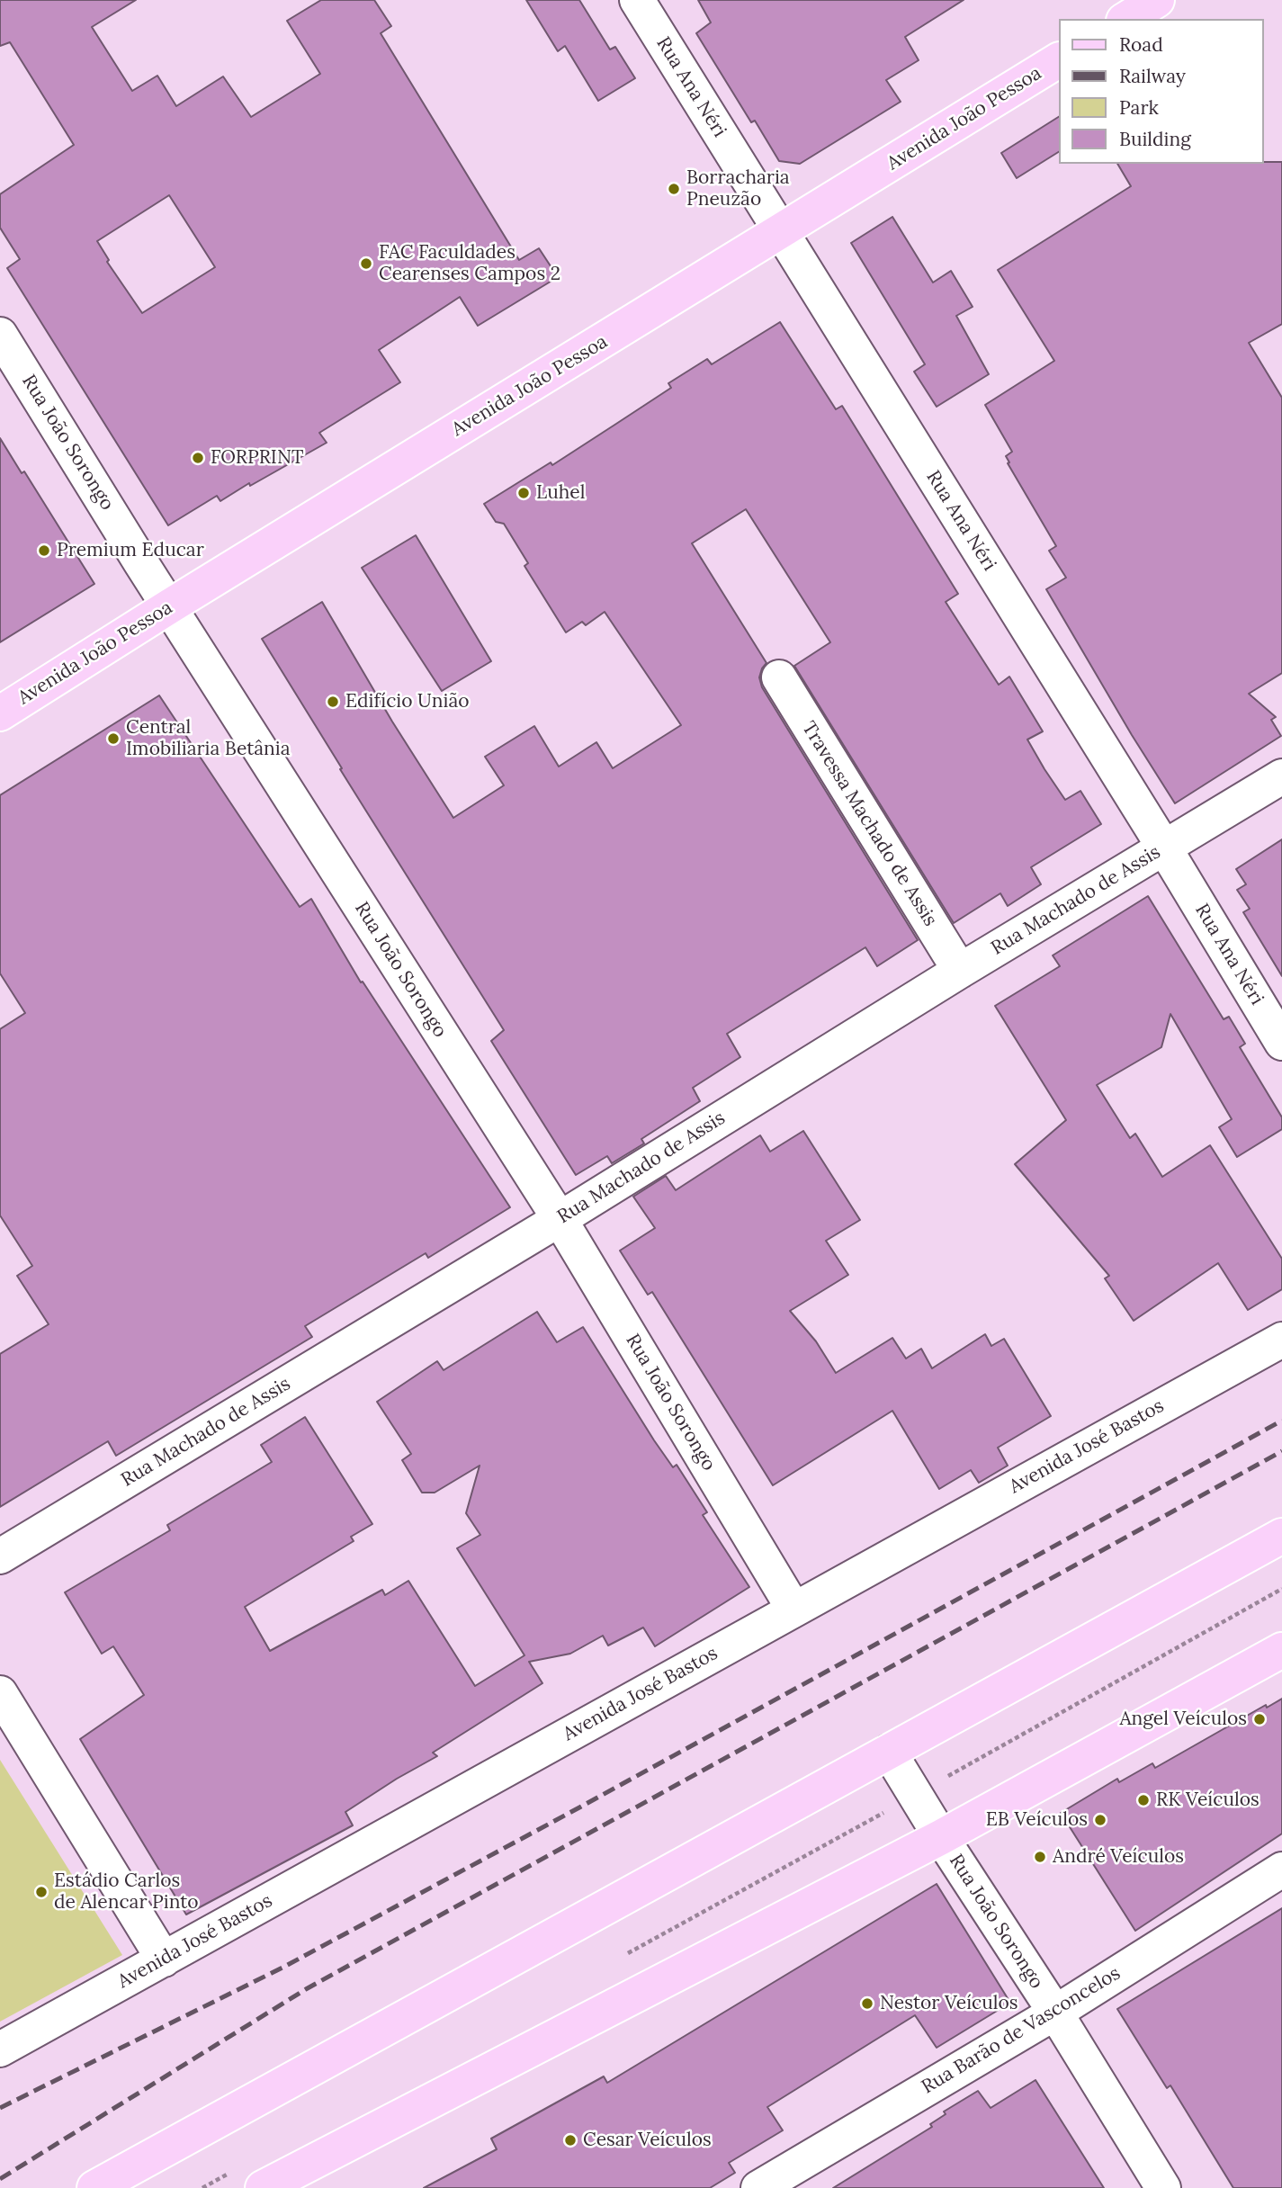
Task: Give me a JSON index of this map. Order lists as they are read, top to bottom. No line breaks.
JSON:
{"streets":{"main road":["Avenida João Pessoa"],"street":["Rua Ana Néri","Rua João Sorongo","Travessa Machado de Assis","Rua Machado de Assis","Avenida José Bastos","Rua Barão de Vasconcelos"]},"crossings":[["Rua Ana Néri","Avenida João Pessoa"],["Rua Ana Néri","Rua Machado de Assis"],["Avenida João Pessoa","Rua João Sorongo"],["Rua João Sorongo","Rua Machado de Assis"],["Rua João Sorongo","Avenida José Bastos"],["Rua João Sorongo","Rua Barão de Vasconcelos"],["Travessa Machado de Assis","Rua Machado de Assis"]],"places":["Borracharia Pneuzão","FAC Faculdades Cearenses Campos 2","FORPRINT","Luhel","Premium Educar","Edifício União","Central Imobiliaria Betânia","Angel Veículos","RK Veículos","EB Veículos","André Veículos","Estádio Carlos de Alencar Pinto","Nestor Veículos","Cesar Veículos"],"legend":["Road","Railway","Park","Building"]}
